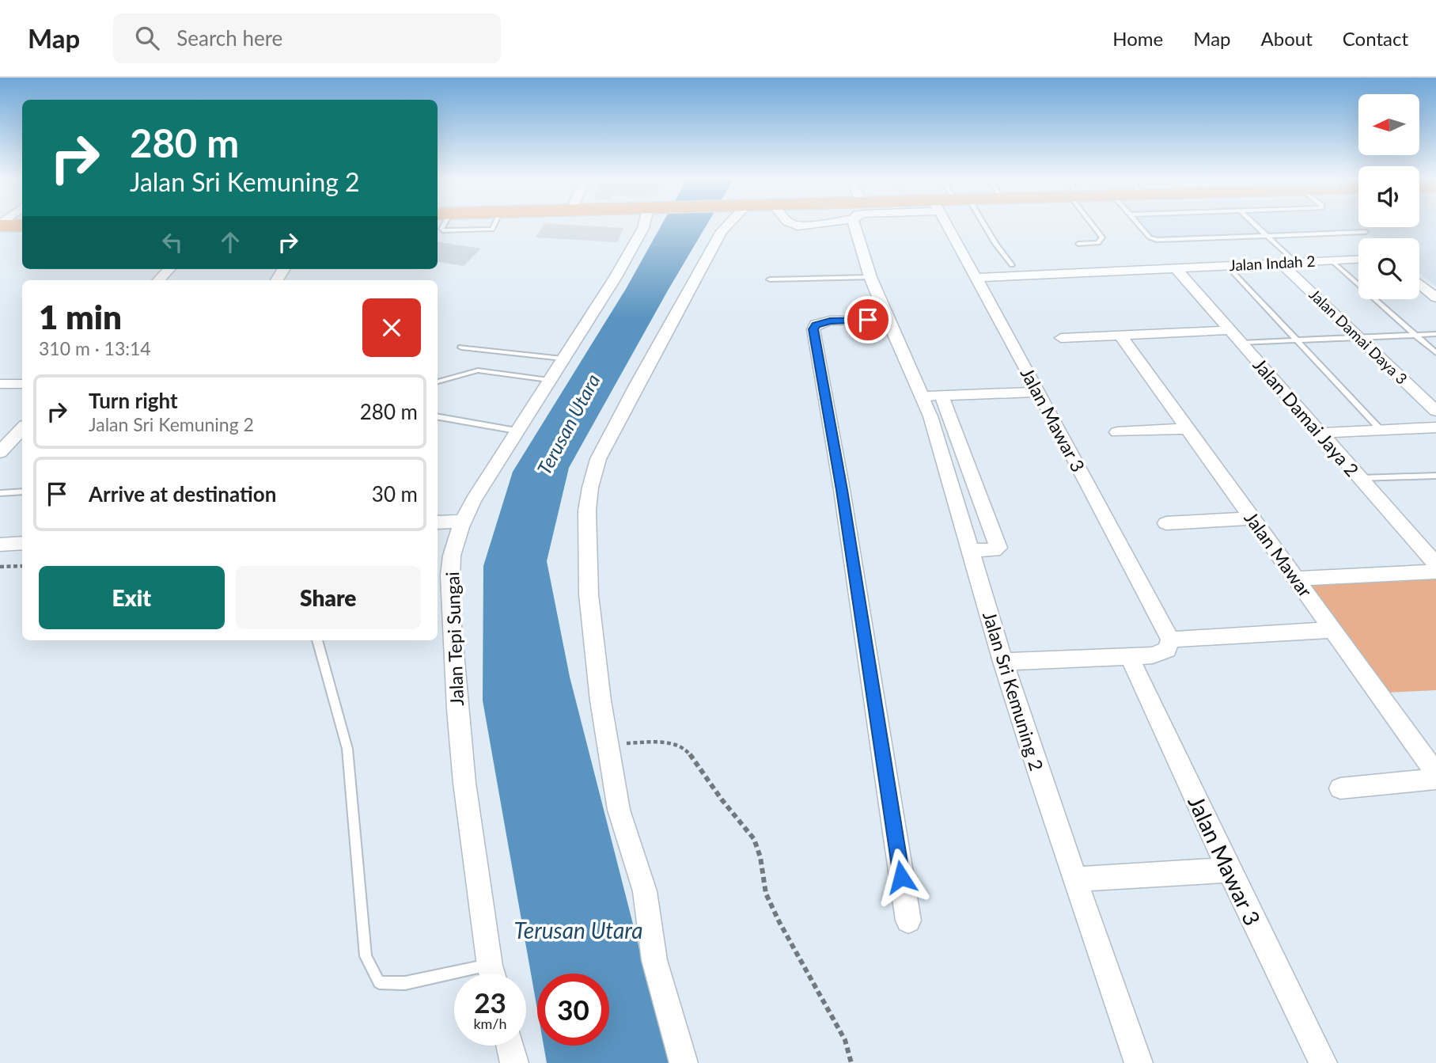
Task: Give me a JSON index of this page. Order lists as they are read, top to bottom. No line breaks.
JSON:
{"streets":{"street":["Jalan Indah 2","Jalan Damai Daya 3","Jalan Damai Jaya 2","Jalan Mawar 3","Jalan Mawar","Jalan Tepi Sungai","Jalan Sri Kemuning 2"]},"crossings":[["Jalan Indah 2","Jalan Damai Daya 3"],["Jalan Indah 2","Jalan Damai Jaya 2"],["Jalan Indah 2","Jalan Mawar 3"]],"water":["Terusan Utara"],"north":"left","page":{"header":"Map","search":"Search here","nav":["Home","Map","About","Contact"],"turn":["280 m","Jalan Sri Kemuning 2"],"heading":["1 min","310 m · 13:14"],"list":[{"name":"Turn right","note":"Jalan Sri Kemuning 2","value":"280 m"},{"name":"Arrive at destination","value":"30 m"}],"buttons":["Exit","Share"],"speed":"23 km/h","limit":"30"}}
